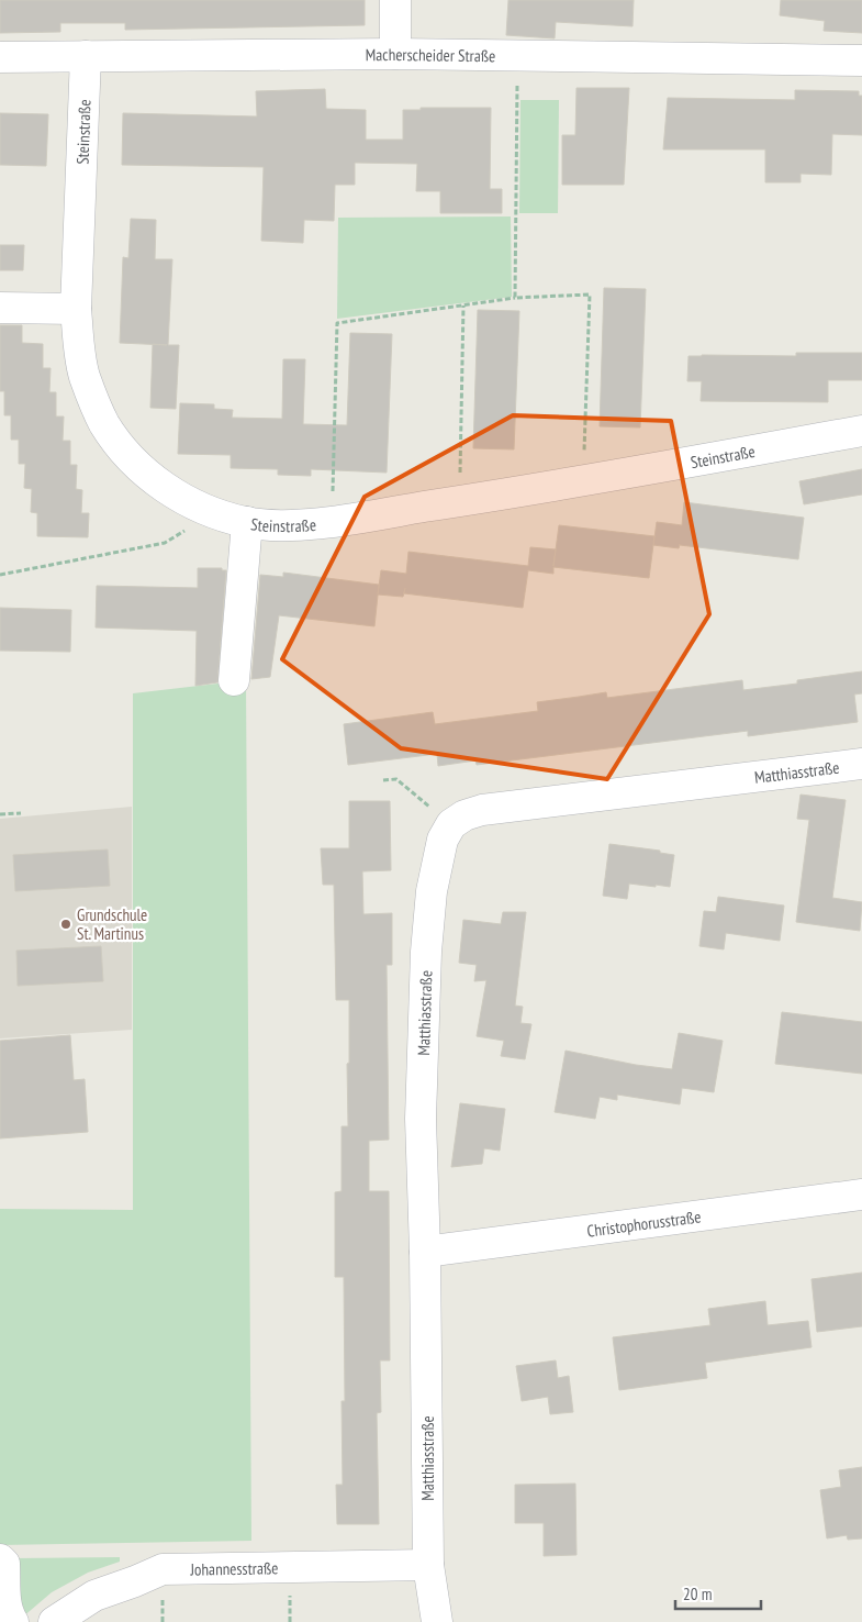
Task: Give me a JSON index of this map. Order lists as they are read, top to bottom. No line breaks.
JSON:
{"streets":{"street":["Macherscheider Straße","Steinstraße","Matthiasstraße","Christophorusstraße","Johannesstraße"]},"crossings":[["Macherscheider Straße","Steinstraße"],["Matthiasstraße","Christophorusstraße"],["Matthiasstraße","Johannesstraße"]],"places":["Grundschule St. Martinus"],"scale_bar":"20 m"}
